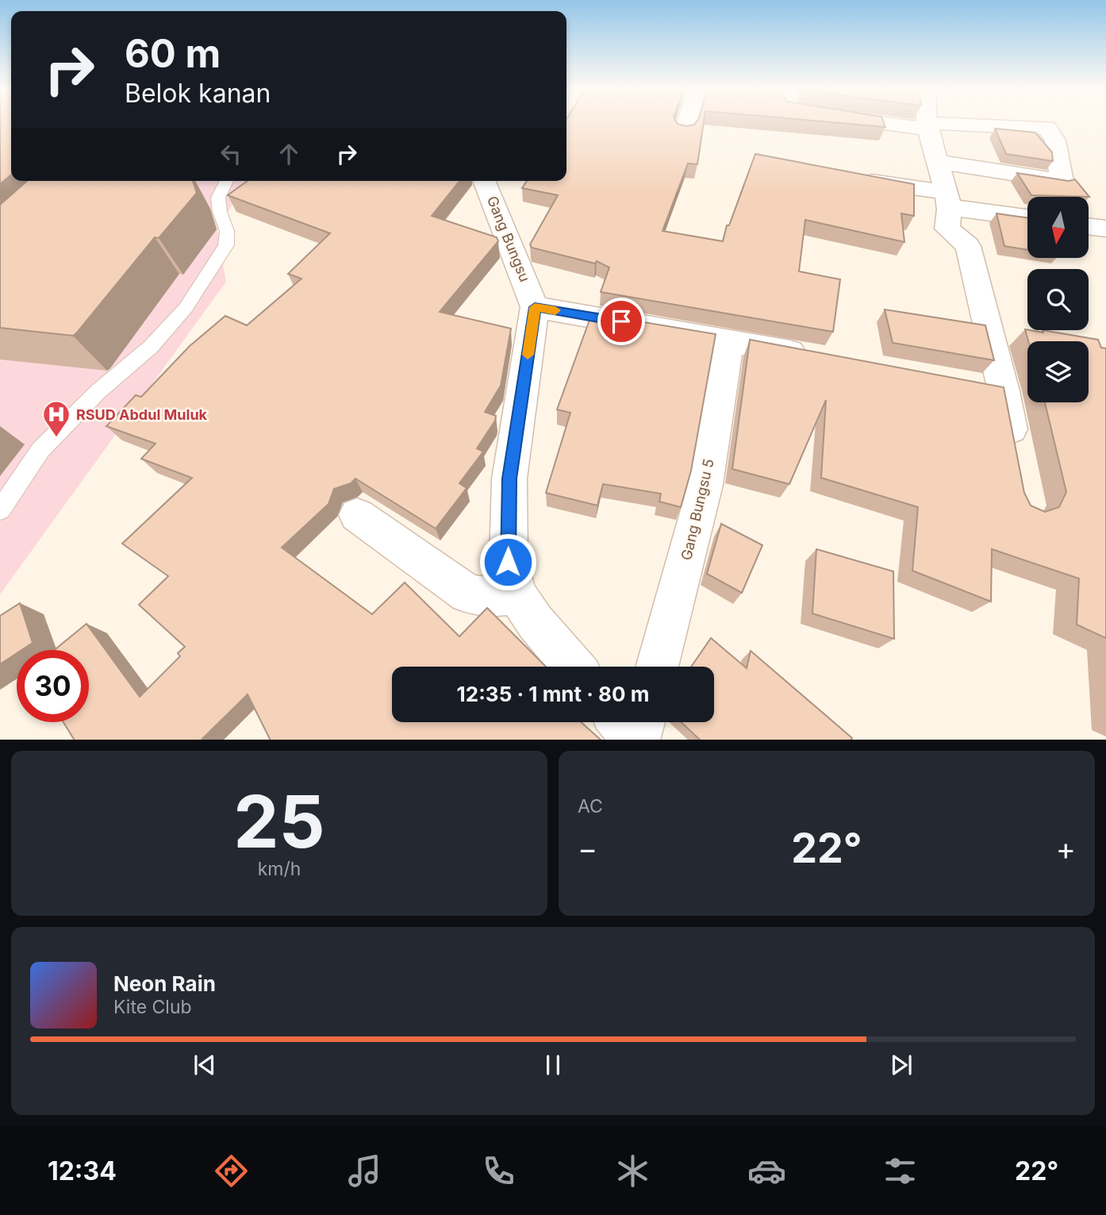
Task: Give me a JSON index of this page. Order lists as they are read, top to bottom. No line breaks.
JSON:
{"streets":{"street":["Gang Bungsu","Gang Bungsu 5"]},"places":{"hospital":["RSUD Abdul Muluk"]},"north":"bottom","page":{"turn":["60 m","Belok kanan"],"limit":"30","trip":"12:35 · 1 mnt · 80 m","tile":[["25","km/h"],"AC"],"heat":["−","22°","+"],"song":["Neon Rain","Kite Club"],"tabs":["12:34","22°"]}}
